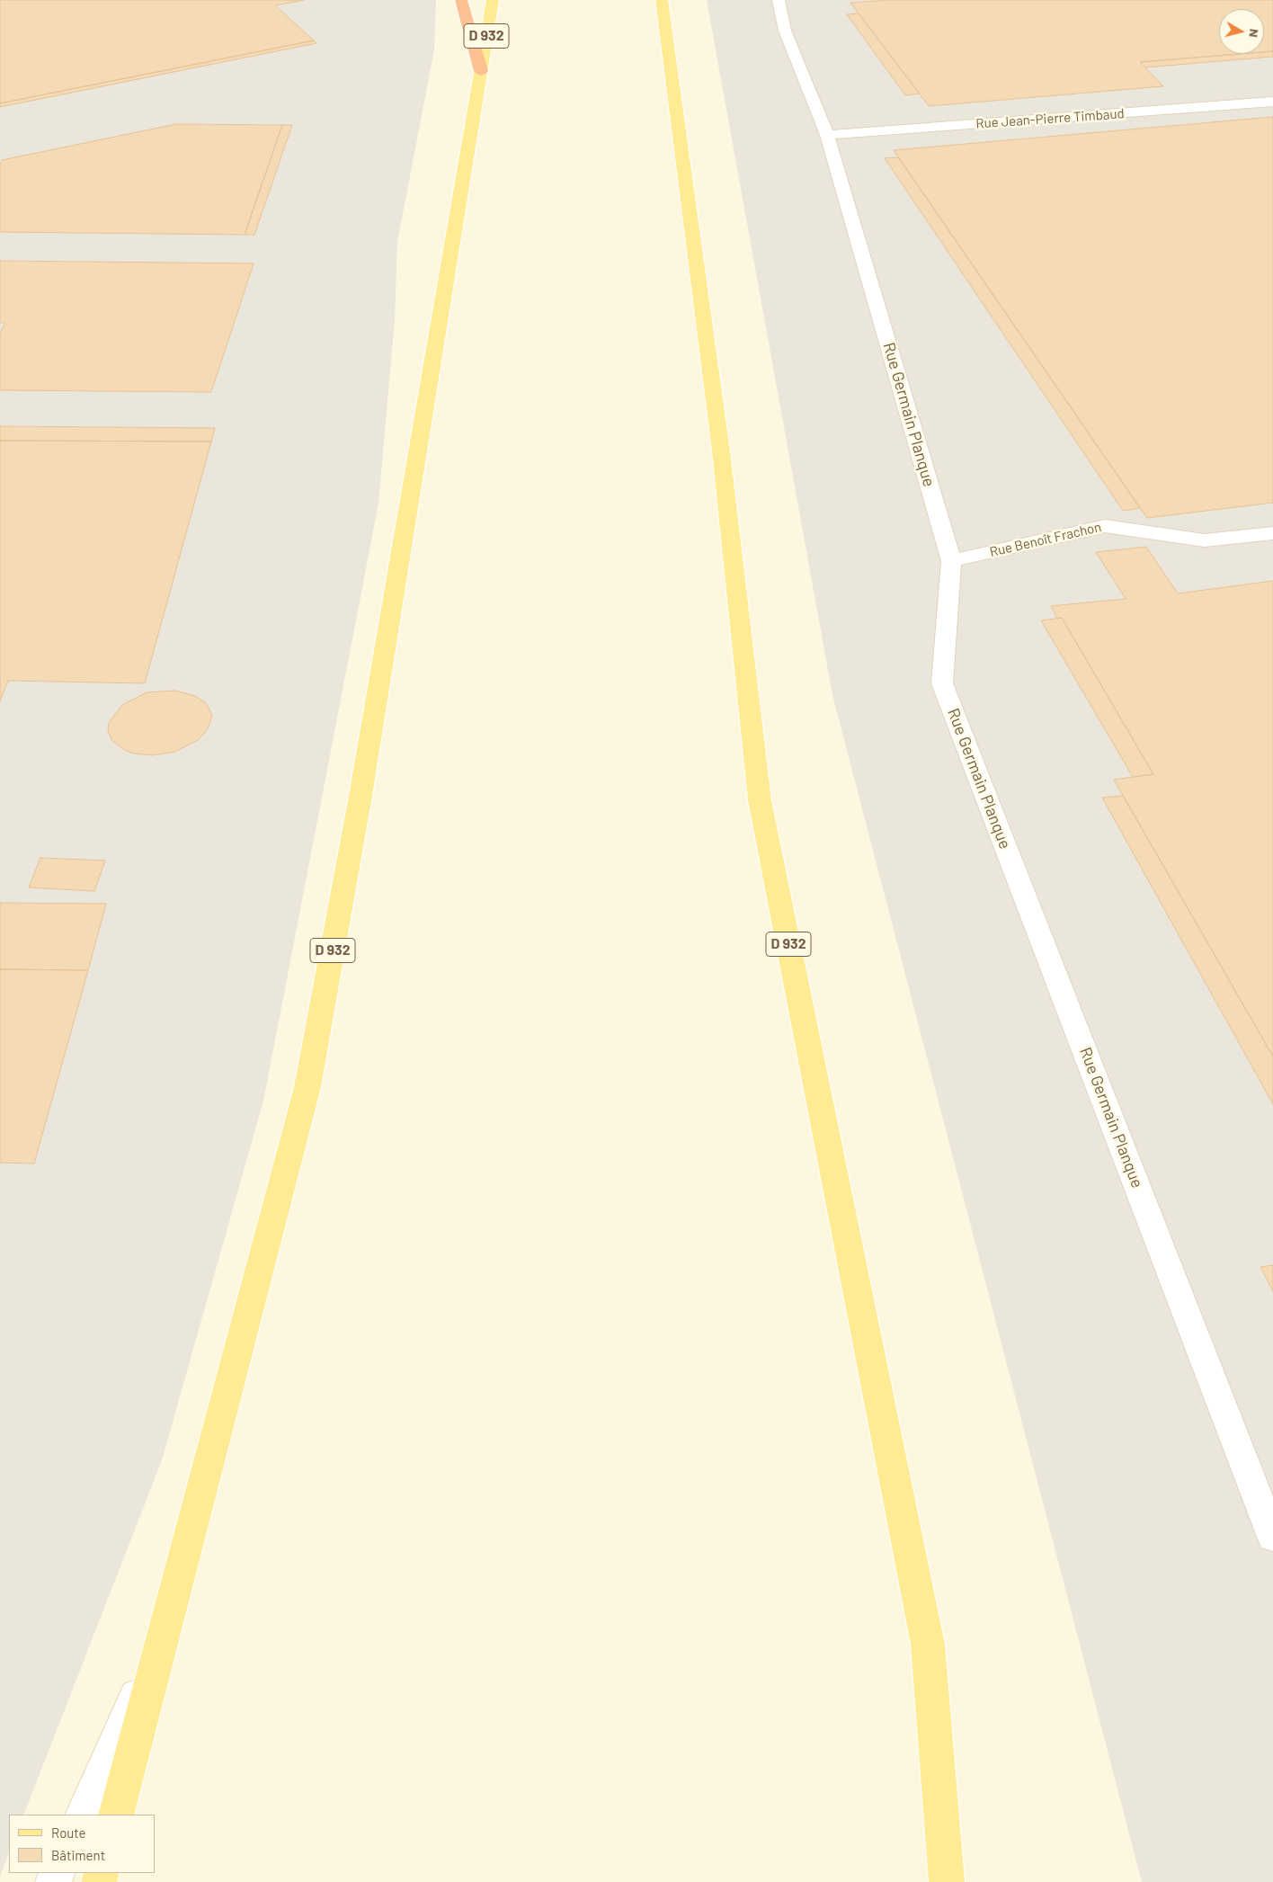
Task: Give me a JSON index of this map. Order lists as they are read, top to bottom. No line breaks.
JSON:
{"streets":{"main road":["D 932","Rue Jean-Pierre Timbaud","Rue Germain Planque","Rue Benoît Frachon"]},"crossings":[["Rue Jean-Pierre Timbaud","Rue Germain Planque"],["Rue Germain Planque","Rue Benoît Frachon"]],"legend":["Route","Bâtiment"],"north":"right"}
